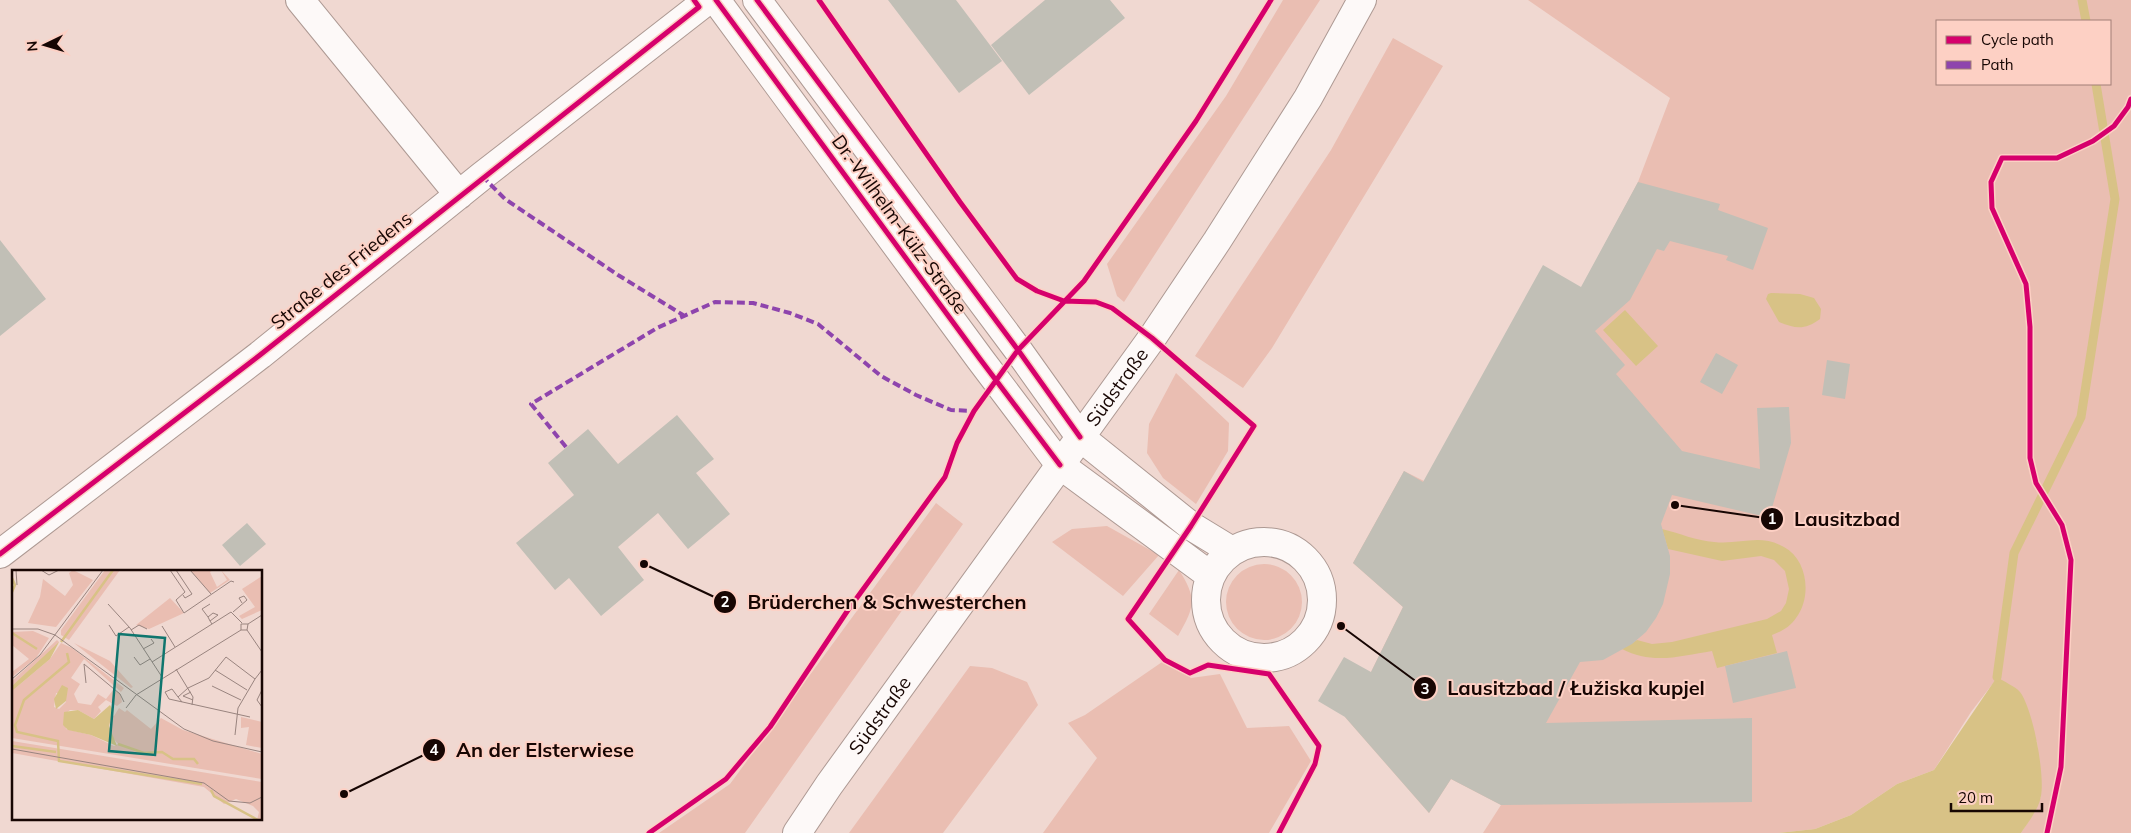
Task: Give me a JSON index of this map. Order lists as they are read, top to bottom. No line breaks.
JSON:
{"streets":{"street":["Dr.-Wilhelm-Külz-Straße","Straße des Friedens","Südstraße"]},"crossings":[["Dr.-Wilhelm-Külz-Straße","Südstraße"]],"places":["Lausitzbad","Brüderchen & Schwesterchen","Lausitzbad / Łužiska kupjel","An der Elsterwiese"],"legend":["Cycle path","Path"],"scale_bar":"20 m","north":"left"}
